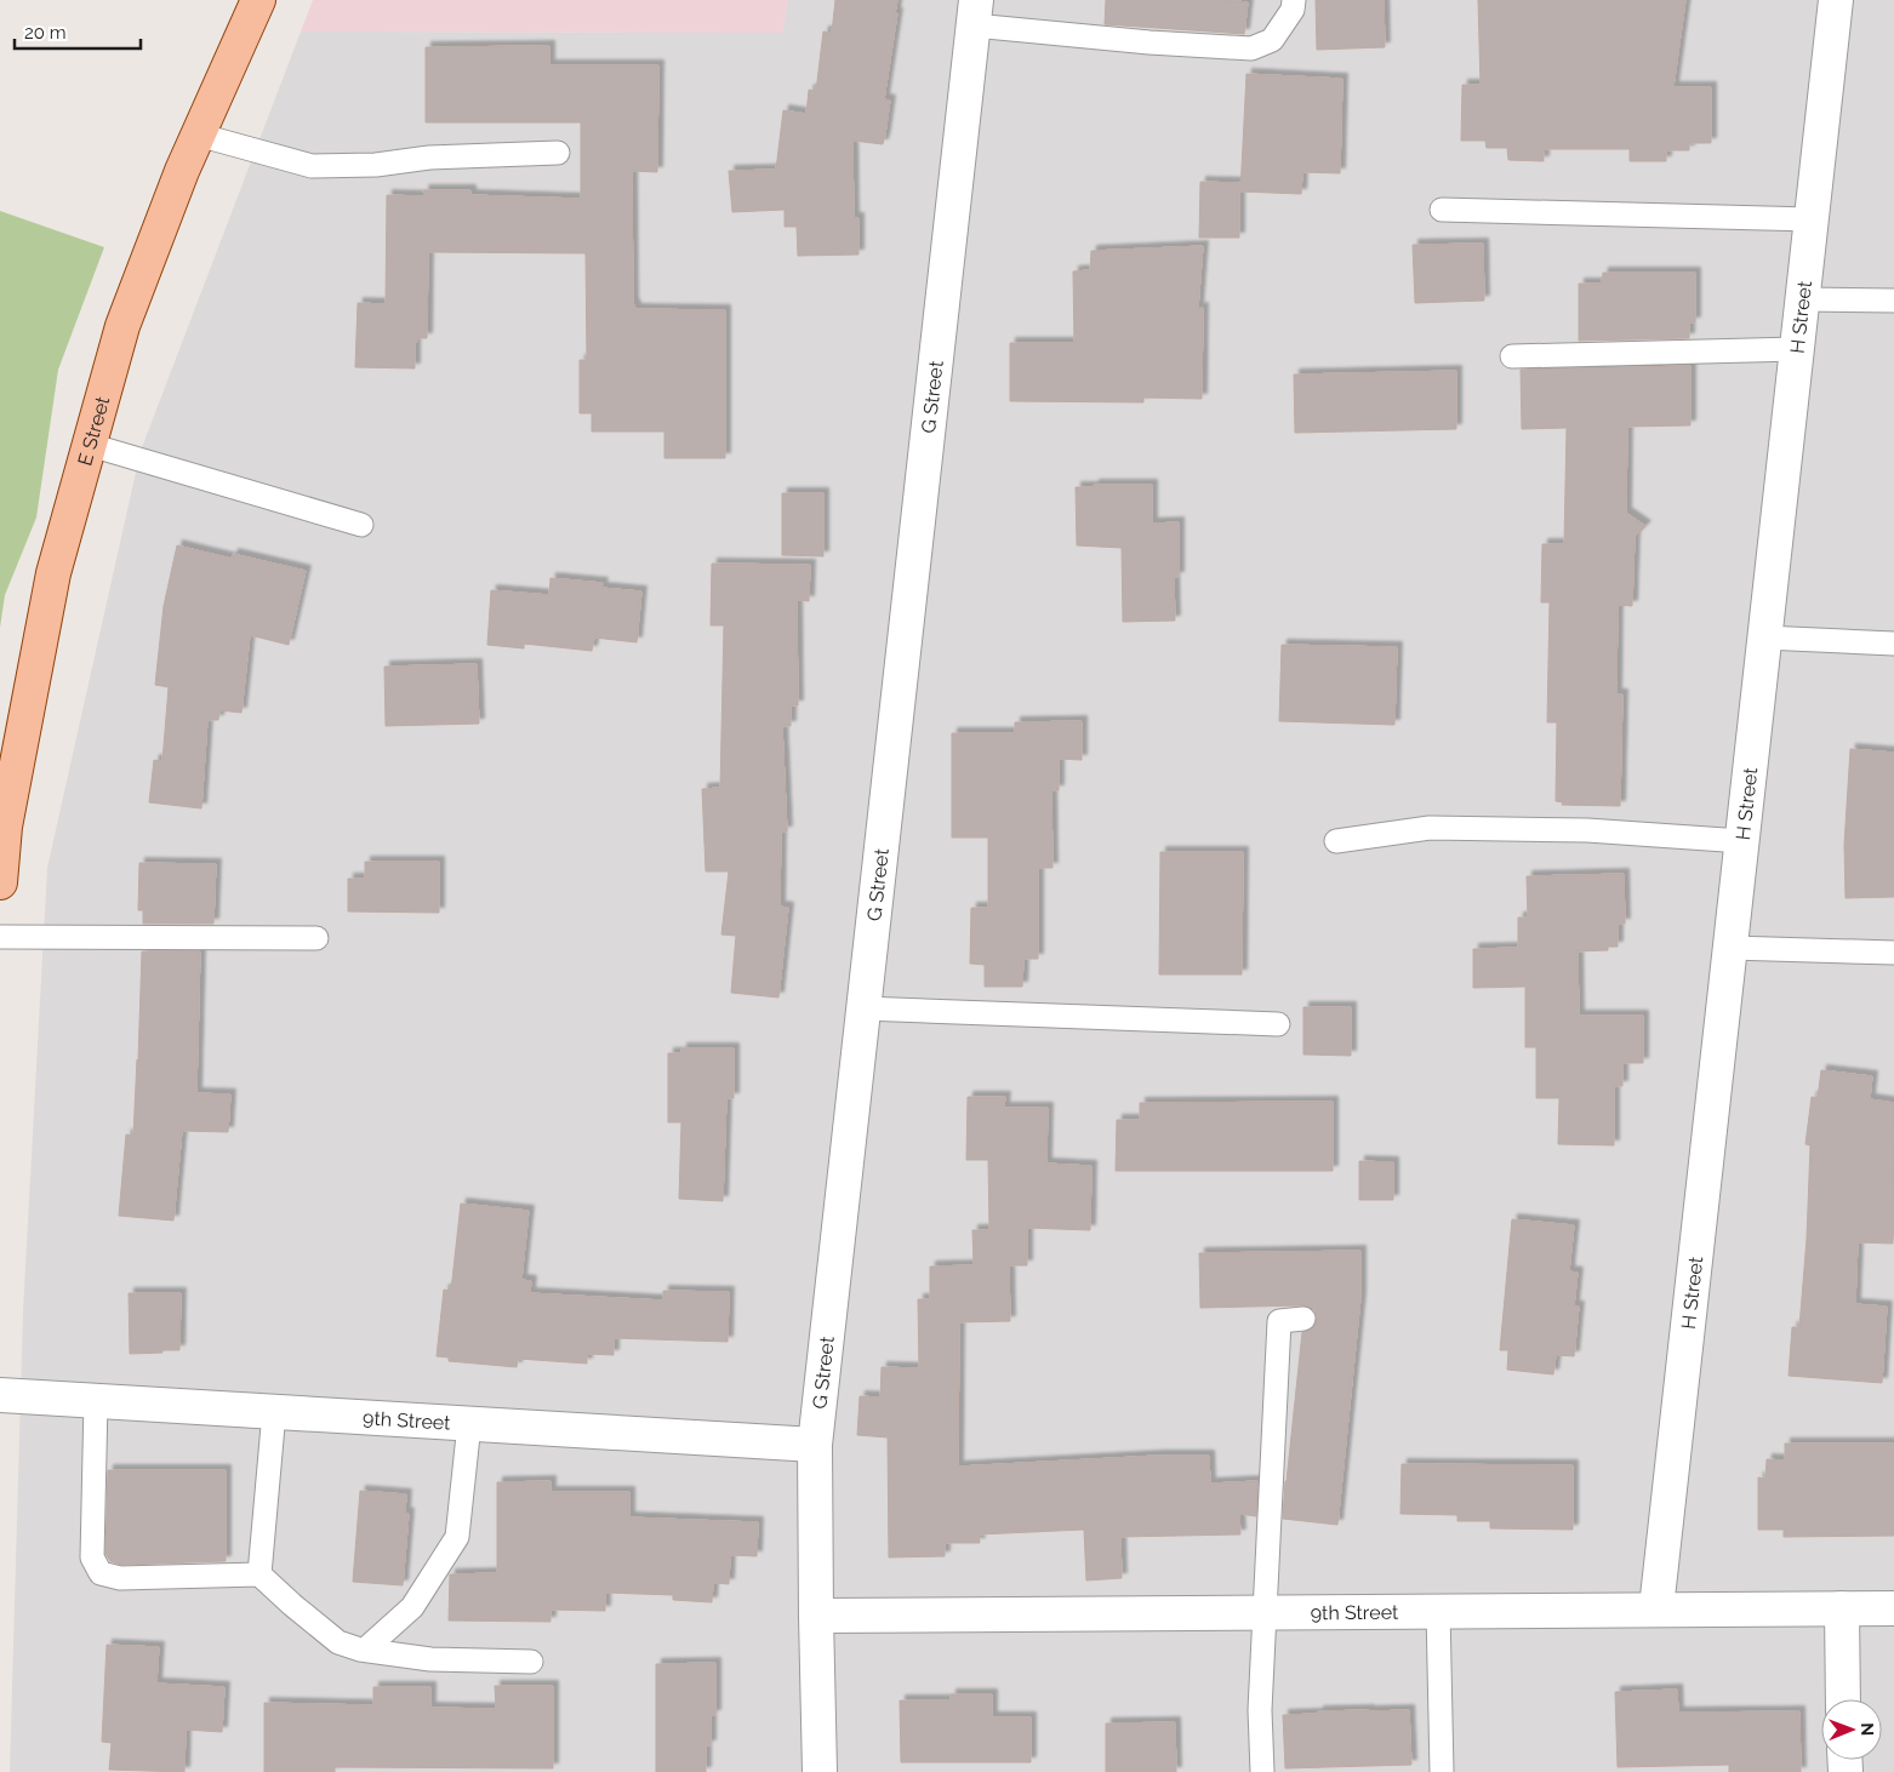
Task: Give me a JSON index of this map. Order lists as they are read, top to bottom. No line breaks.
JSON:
{"streets":{"main road":["E Street"],"street":["H Street","G Street","9th Street"]},"crossings":[["H Street","9th Street"],["G Street","9th Street"]],"scale_bar":"20 m","north":"right"}
